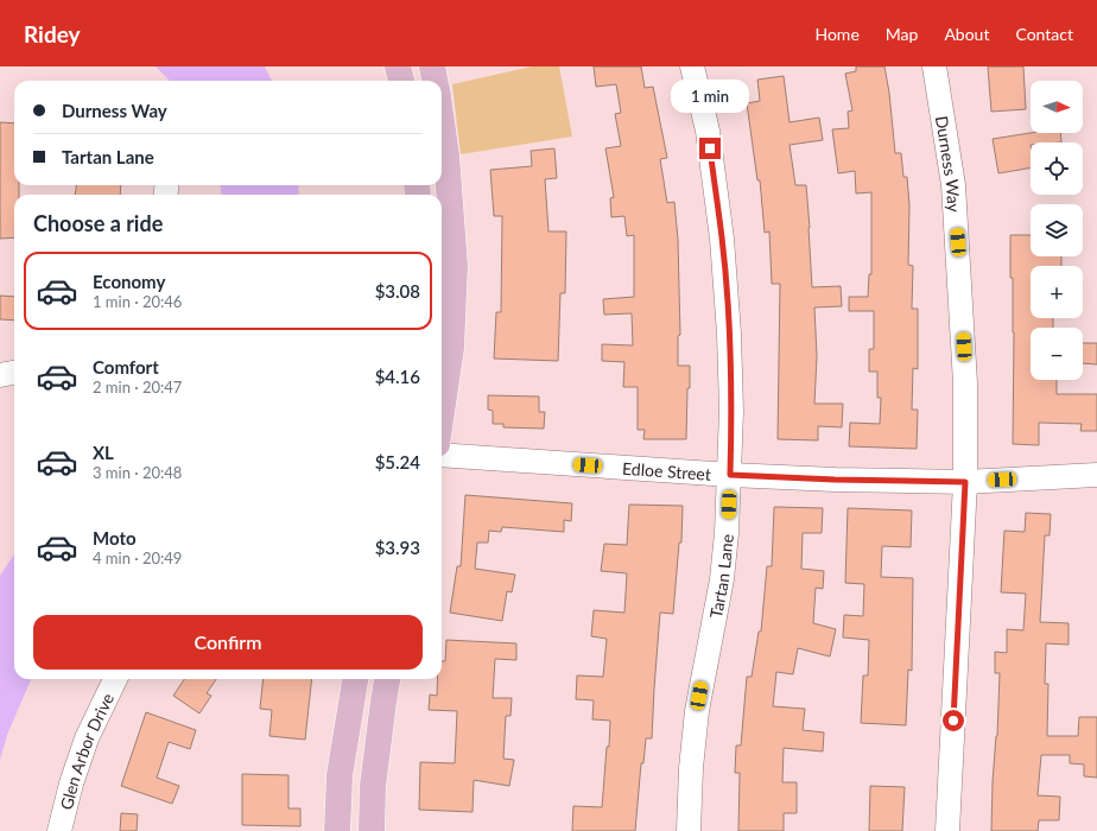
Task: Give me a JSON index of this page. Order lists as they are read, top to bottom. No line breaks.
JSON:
{"streets":{"street":["Durness Way","Edloe Street","Tartan Lane","Glen Arbor Drive"]},"crossings":[["Durness Way","Edloe Street"],["Edloe Street","Tartan Lane"]],"north":"right","page":{"header":"Ridey","nav":["Home","Map","About","Contact"],"bubble":"1 min","map_buttons":["+","−"],"banner":["Durness Way","Tartan Lane"],"heading":"Choose a ride","list":[{"name":"Economy","note":"1 min · 20:46","value":"$3.08"},{"name":"Comfort","note":"2 min · 20:47","value":"$4.16"},{"name":"XL","note":"3 min · 20:48","value":"$5.24"},{"name":"Moto","note":"4 min · 20:49","value":"$3.93"}],"buttons":"Confirm"}}
